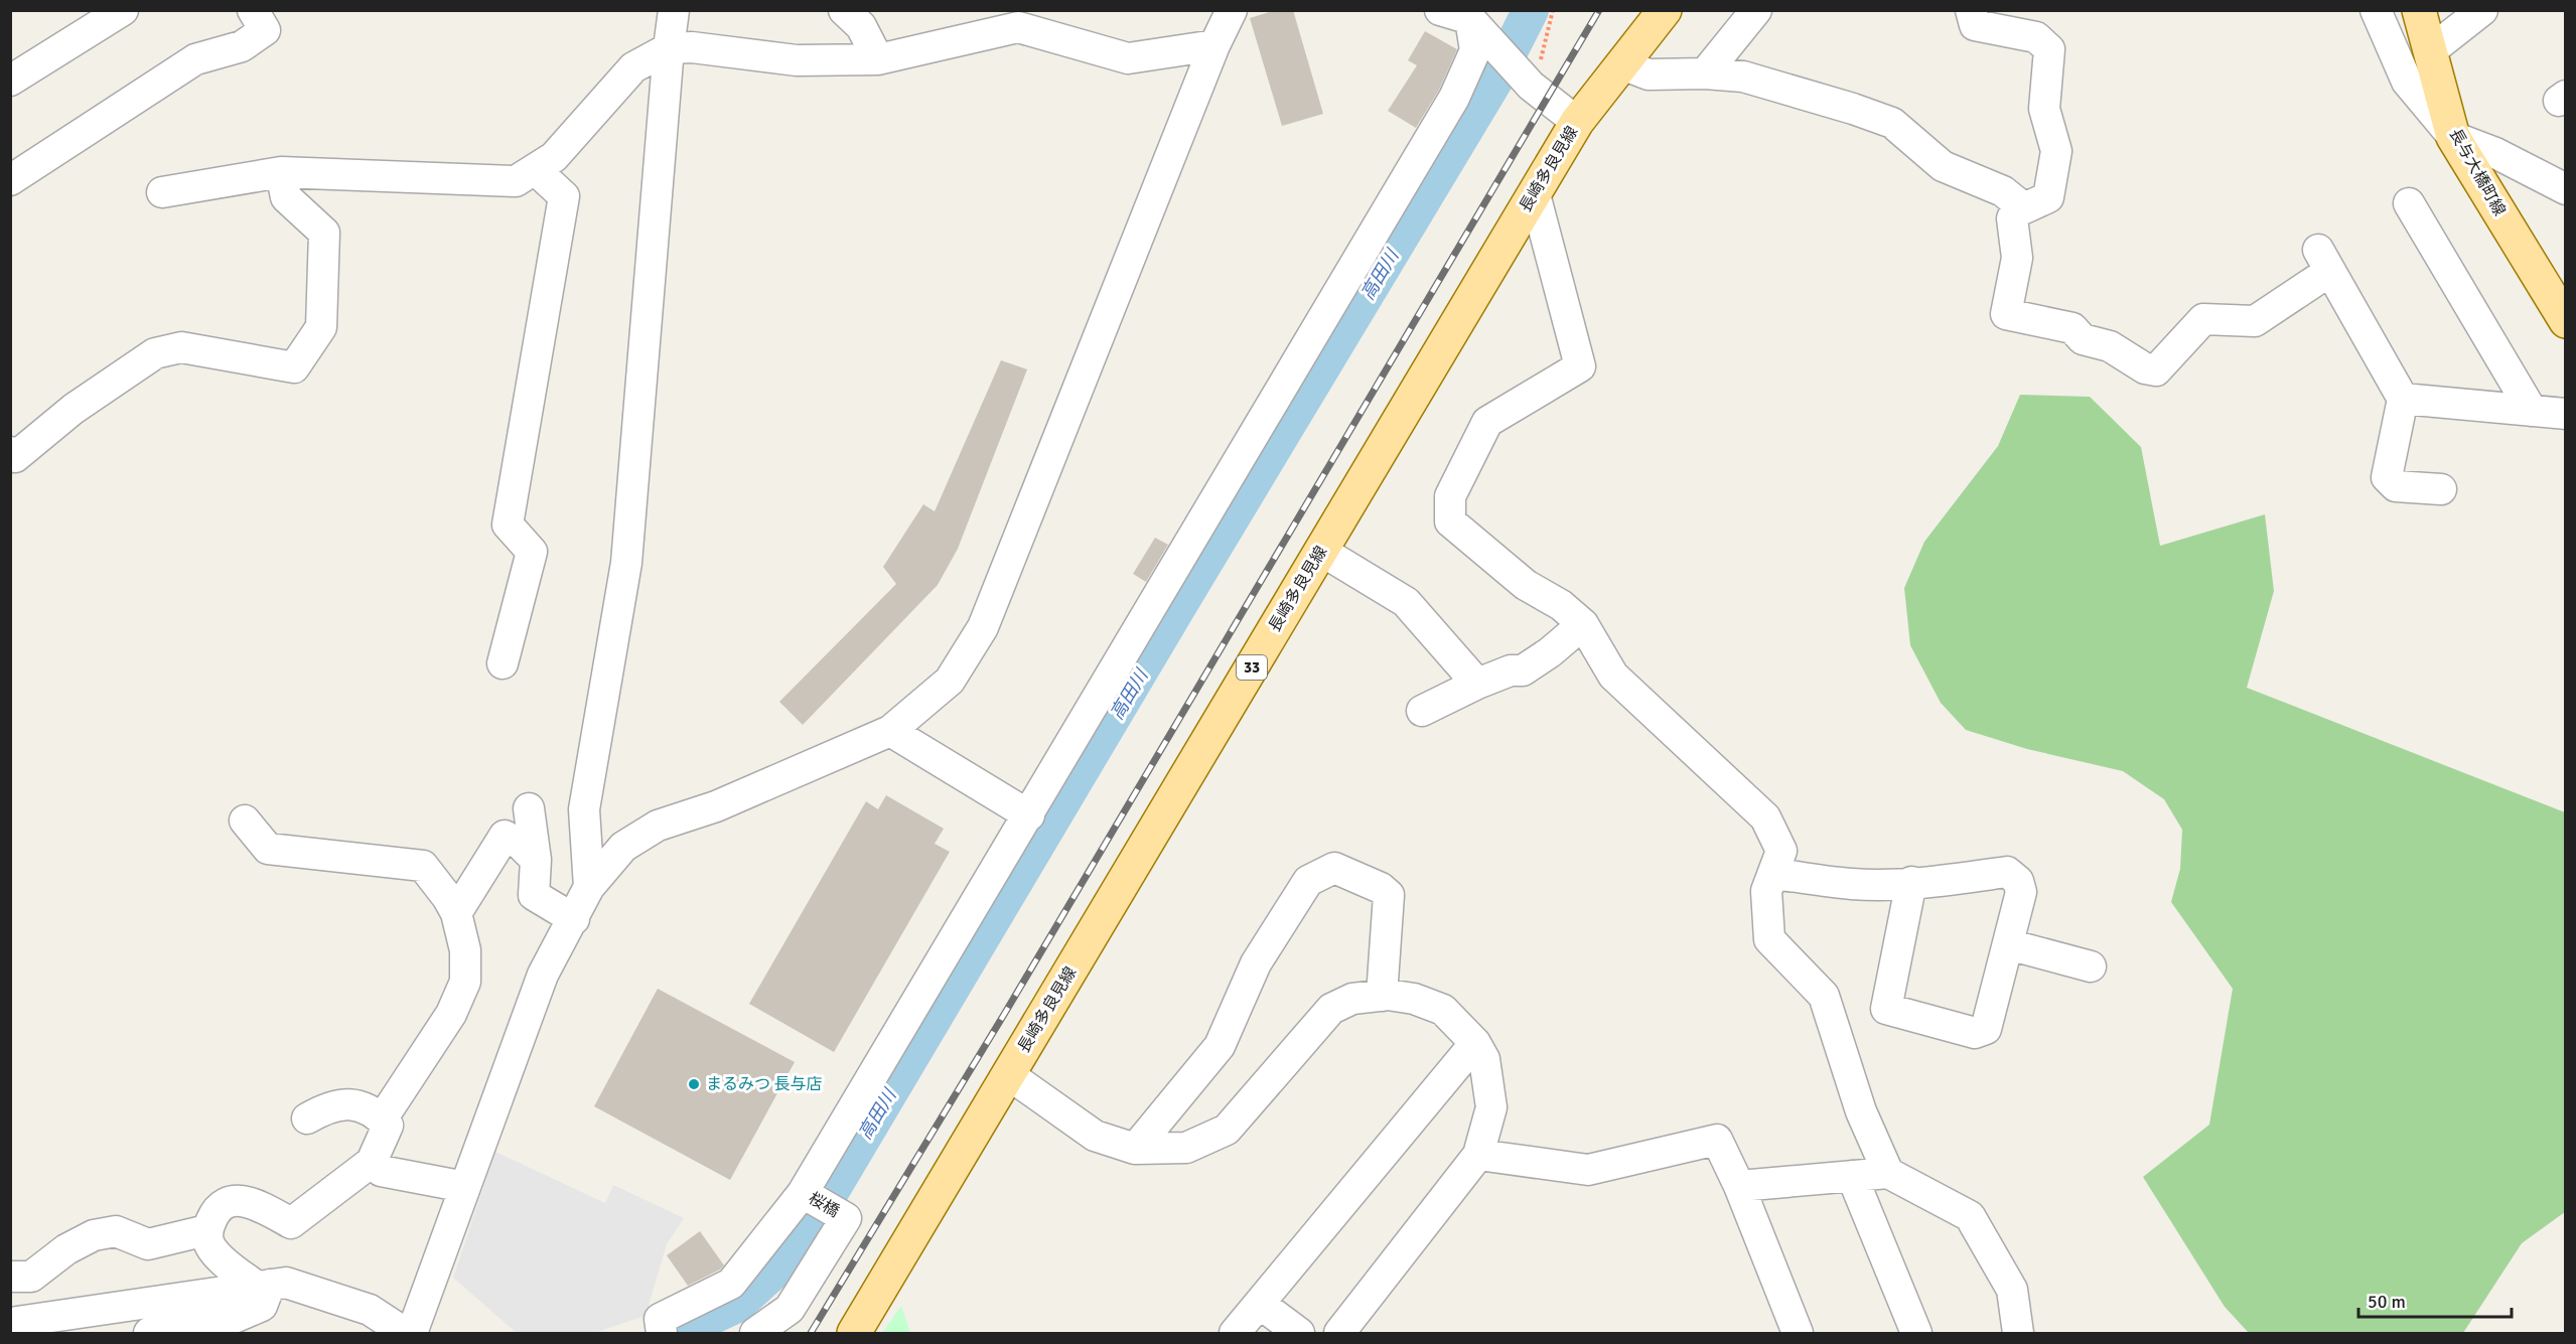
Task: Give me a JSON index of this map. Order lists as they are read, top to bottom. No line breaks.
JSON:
{"streets":{"main road":["長崎多良見線","長与大橋町線","33"],"street":["桜橋"]},"water":["高田川"],"places":["まるみつ 長与店"],"scale_bar":"50 m"}
